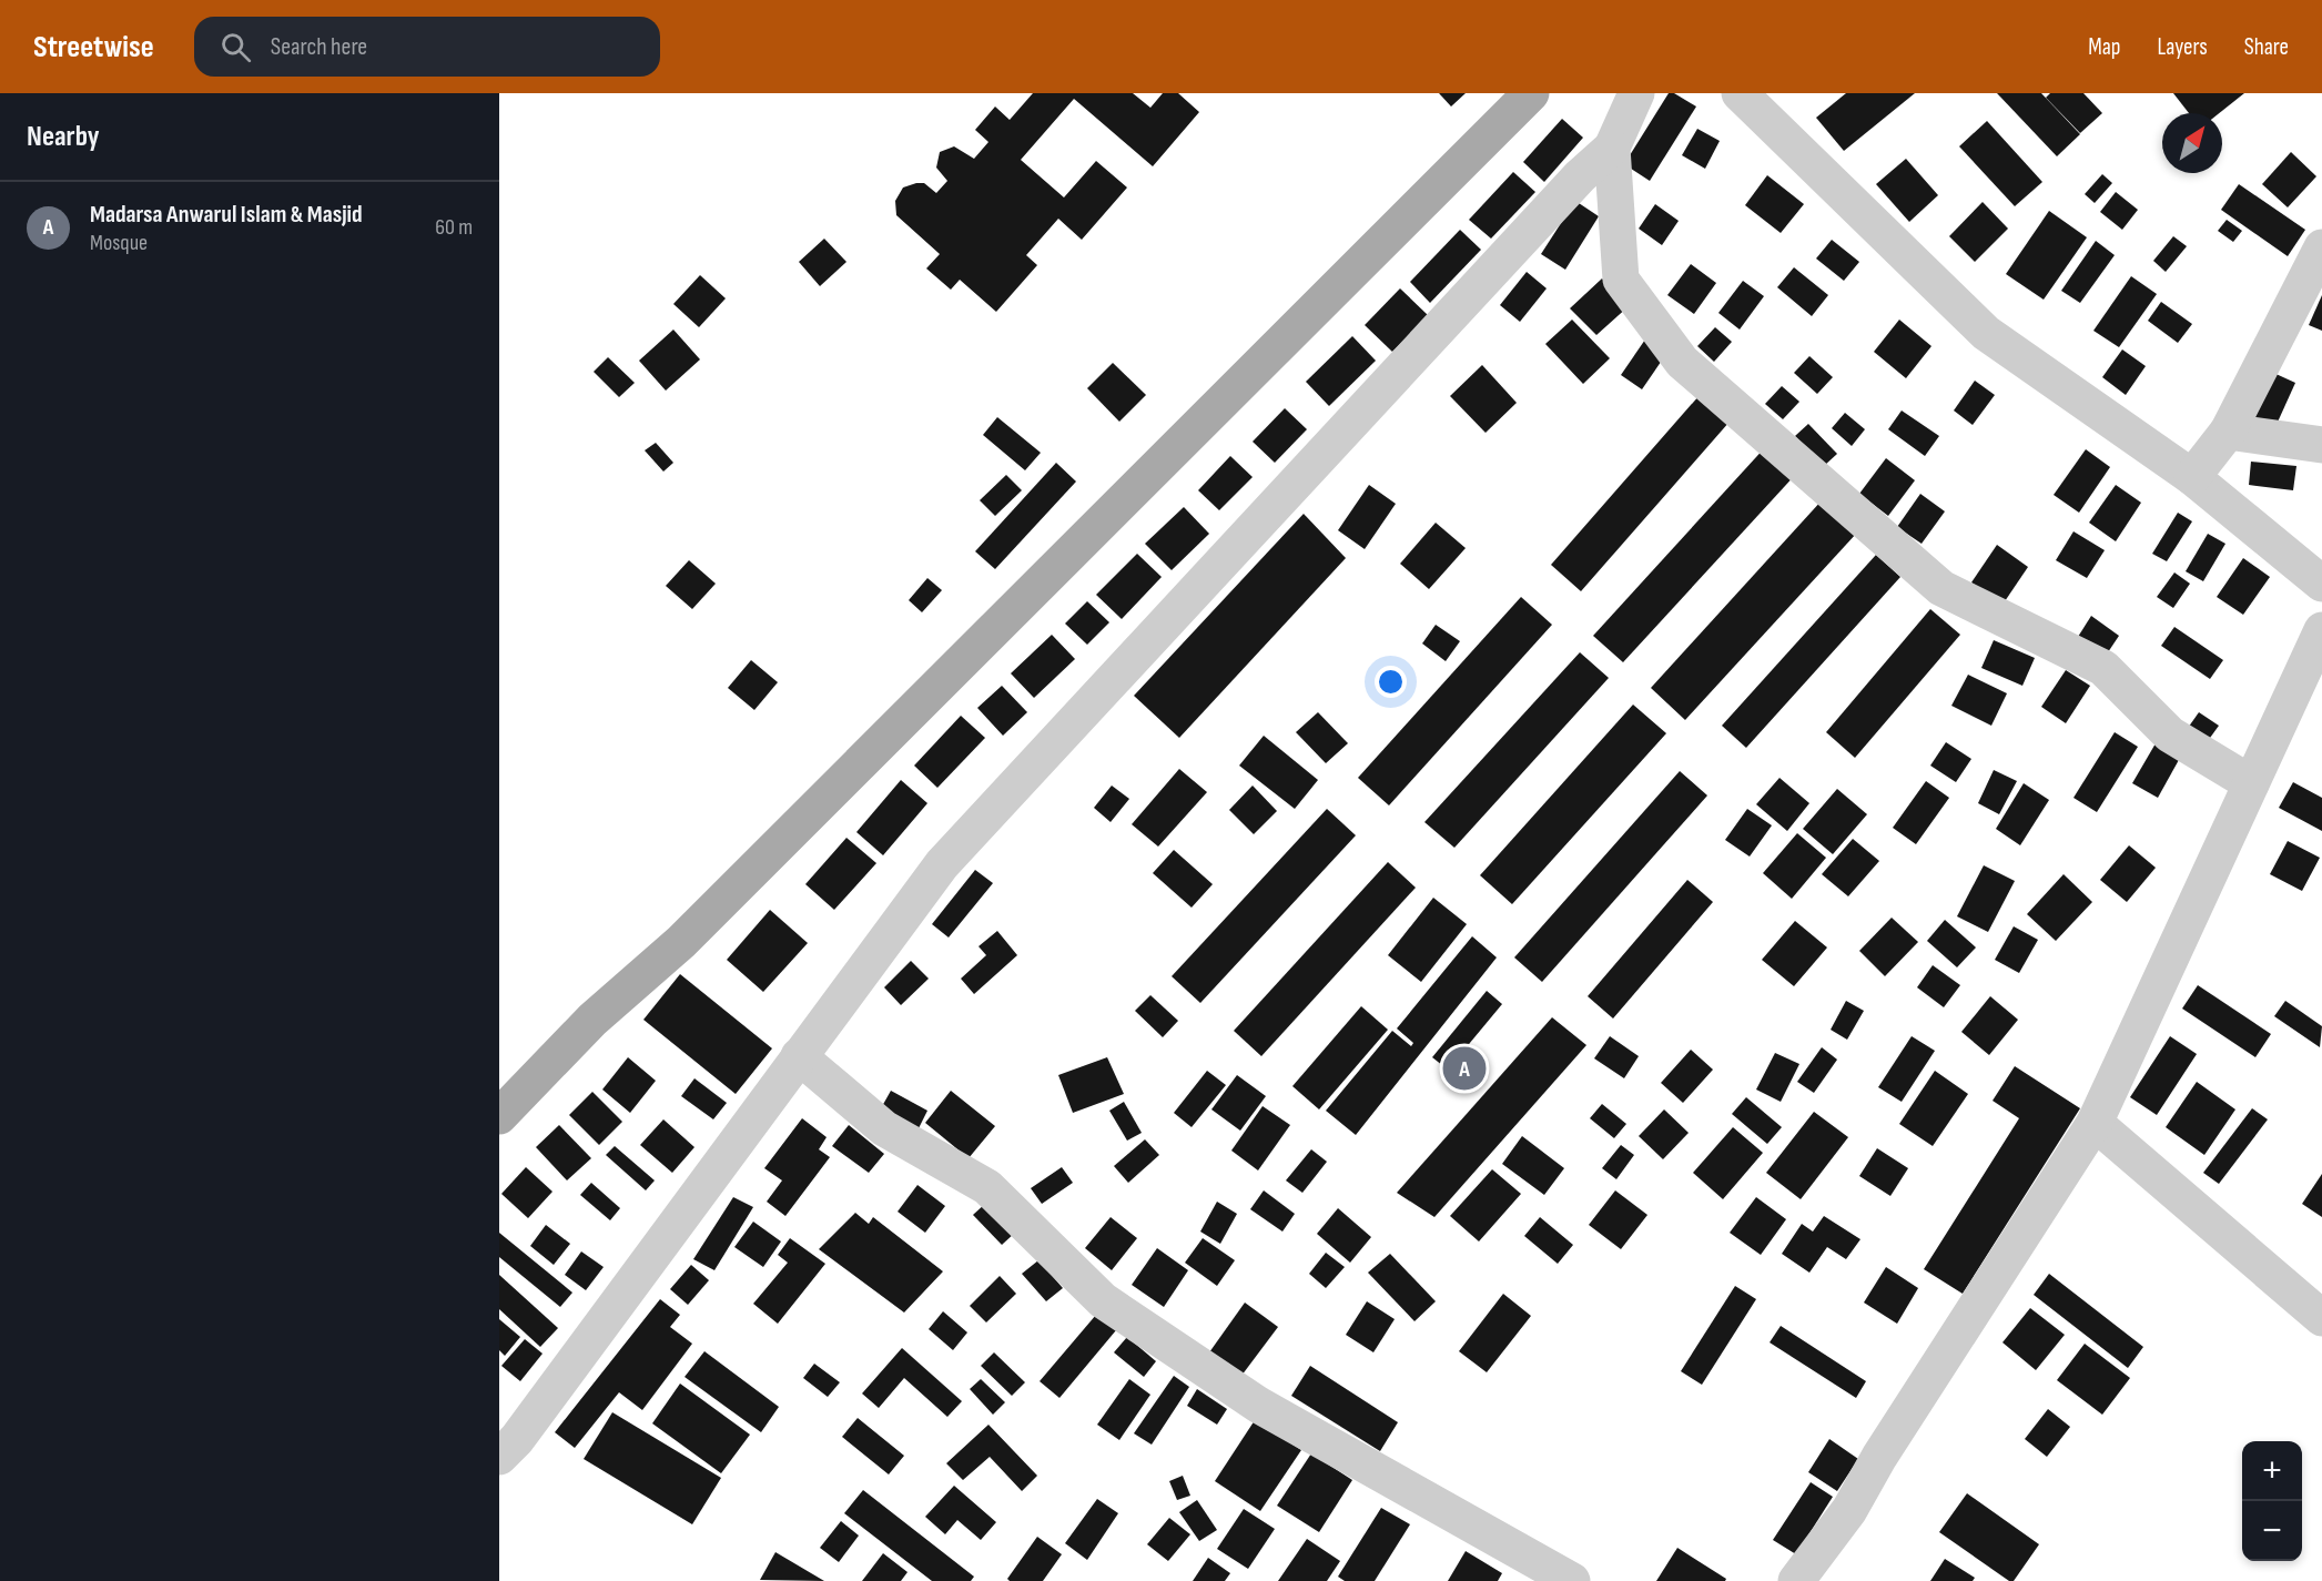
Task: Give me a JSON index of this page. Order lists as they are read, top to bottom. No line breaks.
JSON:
{"north":"top right","page":{"header":"Streetwise","search":"Search here","nav":["Map","Layers","Share"],"heading":"Nearby","list":[{"mark":"A","name":"Madarsa Anwarul Islam & Masjid","note":"Mosque","value":"60 m"}],"pins":"A","map_buttons":["+","−"]}}
